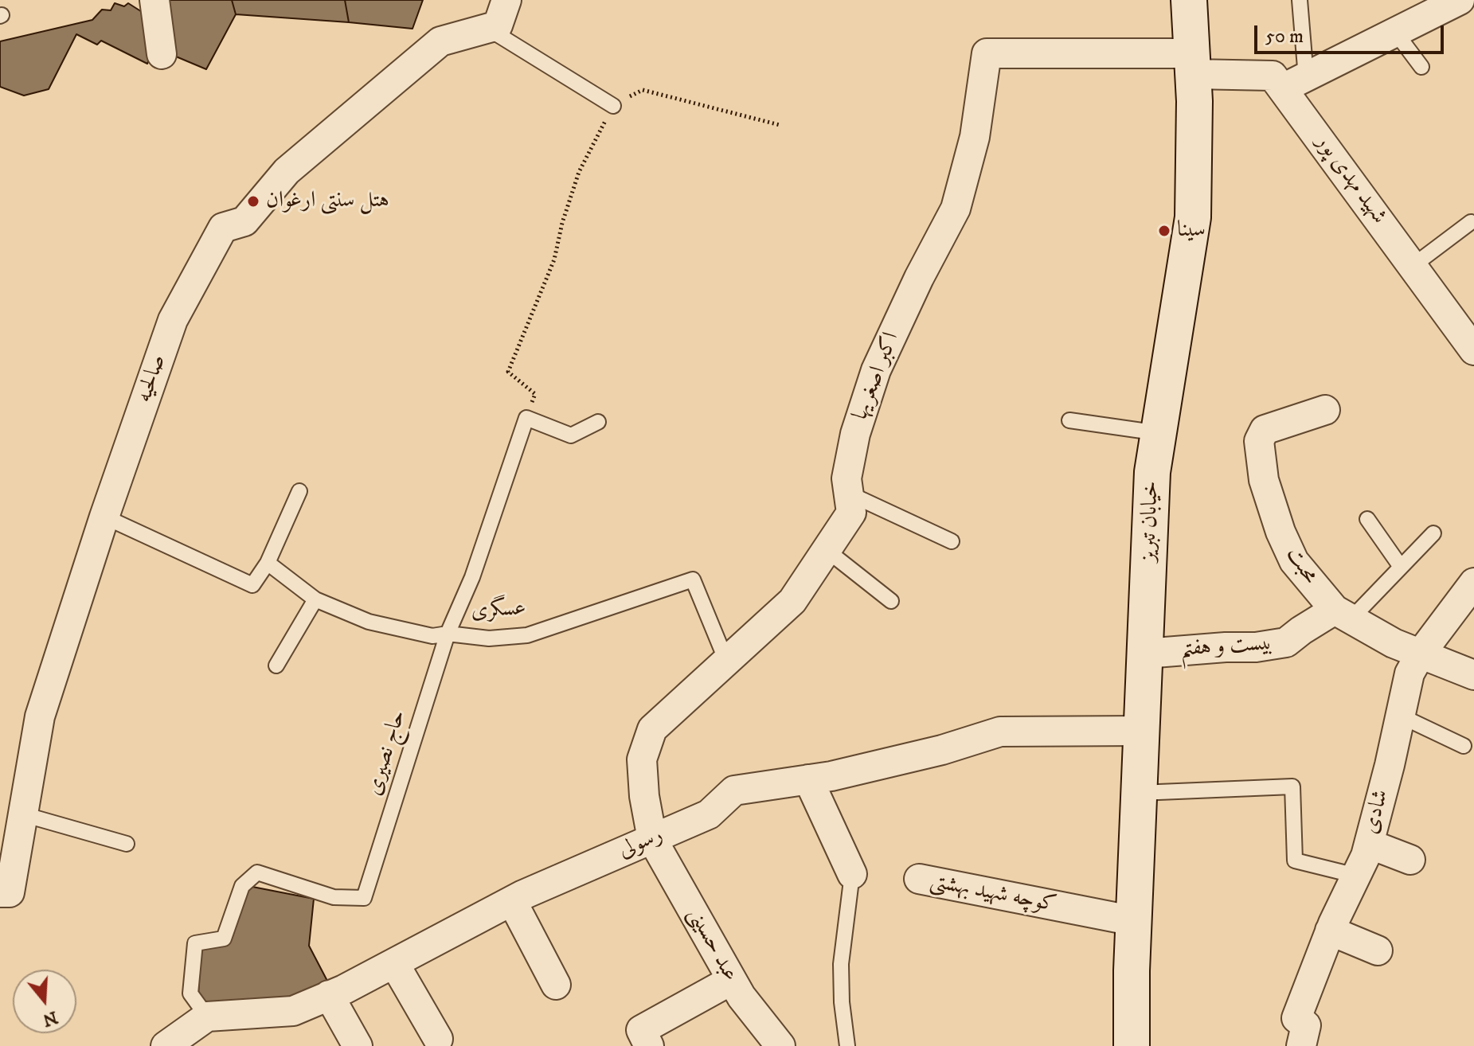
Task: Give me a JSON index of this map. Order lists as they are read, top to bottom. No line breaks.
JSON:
{"streets":{"street":["شهید مهدی پور","اکبر اصغریها","صالحیه","خیابان تبریز","محبت","بیست و هفتم","شادی","رسولی","کوچه شهید بهشتی","عبد حسینی"],"lane":["عسگری","حاج نصیری"]},"crossings":[["شهید مهدی پور","اکبر اصغریها"],["شهید مهدی پور","خیابان تبریز"],["اکبر اصغریها","خیابان تبریز"],["اکبر اصغریها","عسگری"],["اکبر اصغریها","رسولی"],["اکبر اصغریها","عبد حسینی"],["خیابان تبریز","بیست و هفتم"],["خیابان تبریز","رسولی"],["خیابان تبریز","کوچه شهید بهشتی"],["محبت","بیست و هفتم"],["محبت","شادی"],["عسگری","حاج نصیری"],["حاج نصیری","رسولی"],["رسولی","عبد حسینی"]],"places":["هتل سنتی ارغوان","سینا"],"scale_bar":"50 m","north":"bottom"}
